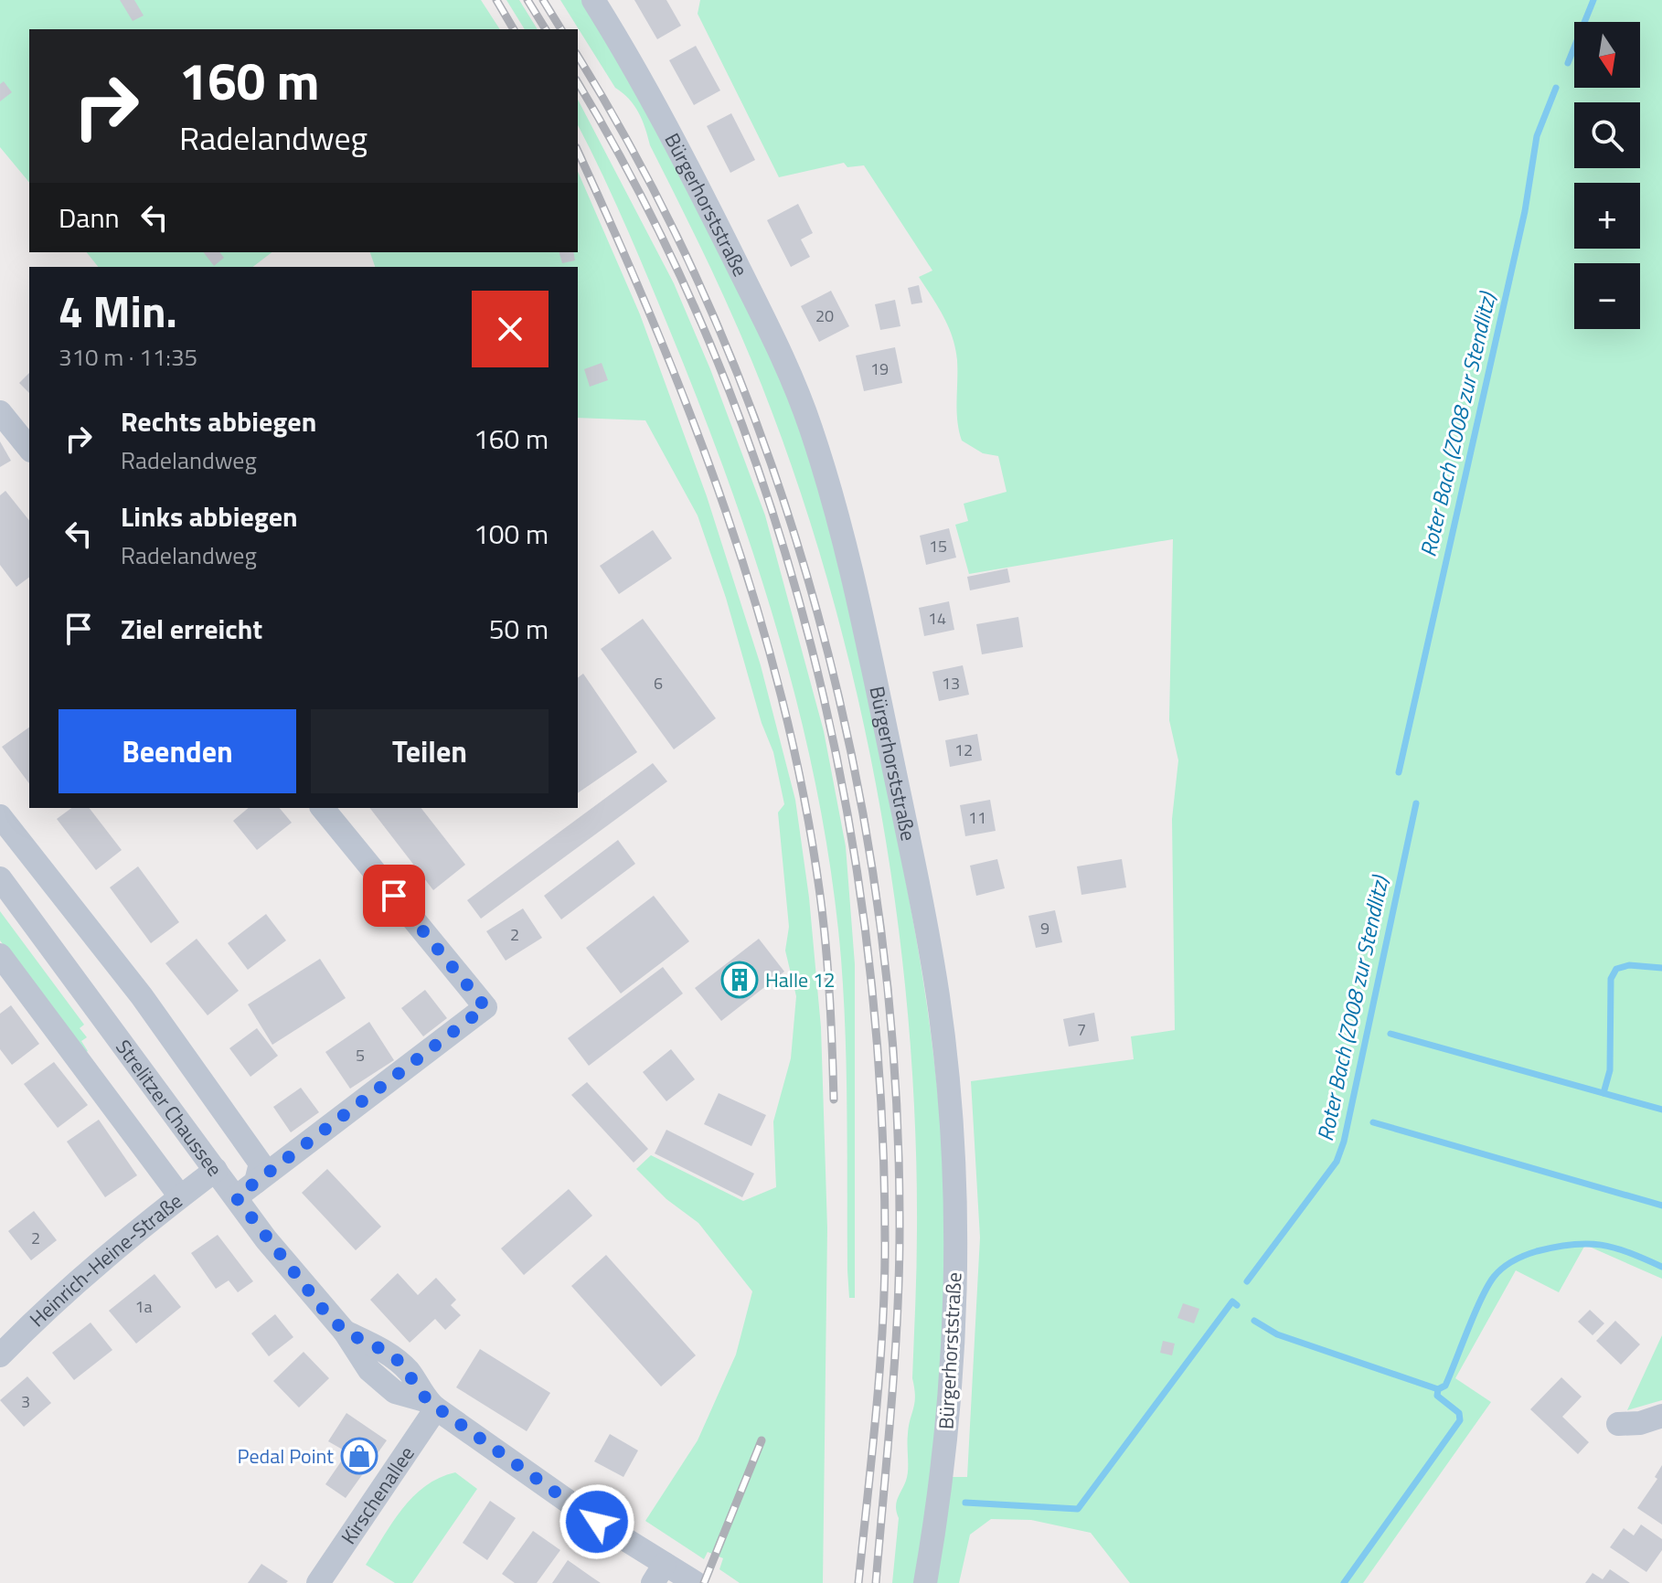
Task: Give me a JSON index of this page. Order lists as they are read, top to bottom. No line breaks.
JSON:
{"streets":{"street":["Bürgerhorststraße","Strelitzer Chaussee","Heinrich-Heine-Straße","Kirschenallee"]},"crossings":[["Strelitzer Chaussee","Heinrich-Heine-Straße"],["Strelitzer Chaussee","Kirschenallee"]],"water":["Roter Bach (Z008 zur Stendlitz)"],"places":{"building":["Halle 12"],"shop":["Pedal Point"]},"house_numbers":["20","19","15","14","6","13","12","11","9","2","7","5","2","1a","3"],"north":"bottom","page":{"map_buttons":["+","−"],"turn":["160 m","Radelandweg"],"then":"Dann","heading":["4 Min.","310 m · 11:35"],"list":[{"name":"Rechts abbiegen","note":"Radelandweg","value":"160 m"},{"name":"Links abbiegen","note":"Radelandweg","value":"100 m"},{"name":"Ziel erreicht","value":"50 m"}],"buttons":["Beenden","Teilen"]}}
